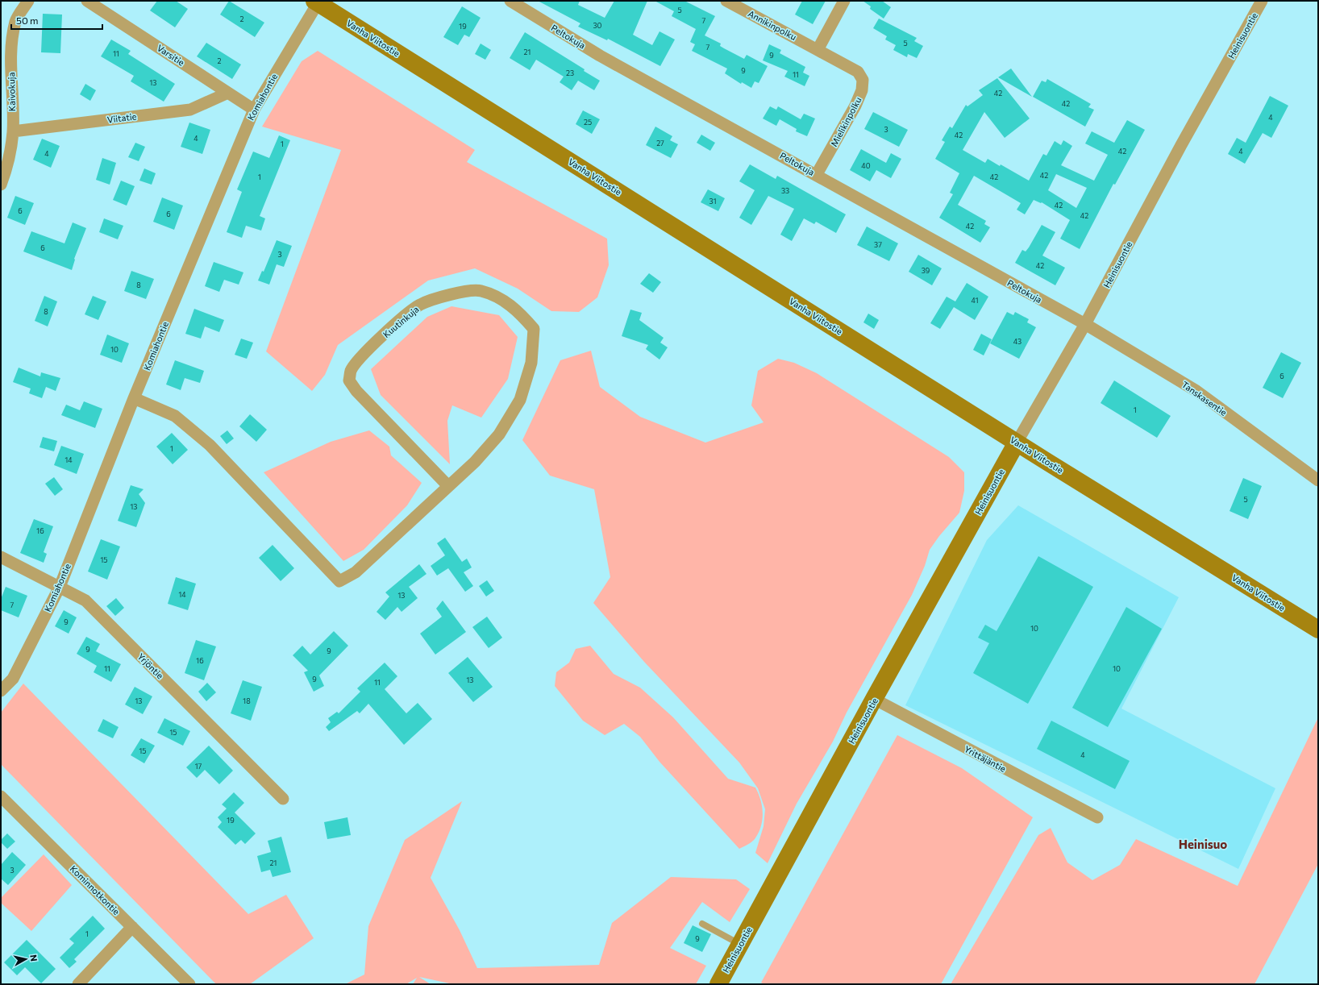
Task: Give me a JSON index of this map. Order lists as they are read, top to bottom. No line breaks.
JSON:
{"streets":{"main road":["Heinisuontie","Vanha Viitostie"],"street":["Annikinpolku","Peltokuja","Varsitie","Kaivokuja","Komiahontie","Viitatie","Mielikinpolku","Kuutinkuja","Tanskasentie","Yrjöntie","Yrittäjäntie","Kominnotkontie"]},"crossings":[["Annikinpolku","Mielikinpolku"],["Heinisuontie","Peltokuja"],["Heinisuontie","Vanha Viitostie"],["Heinisuontie","Tanskasentie"],["Heinisuontie","Yrittäjäntie"],["Peltokuja","Mielikinpolku"],["Peltokuja","Tanskasentie"],["Vanha Viitostie","Komiahontie"],["Varsitie","Komiahontie"],["Varsitie","Viitatie"],["Kaivokuja","Viitatie"],["Komiahontie","Kuutinkuja"],["Komiahontie","Yrjöntie"]],"districts":["Heinisuo"],"house_numbers":["5","2","7","30","19","5","7","21","11","9","2","9","23","11","13","42","42","4","25","3","42","4","27","1","42","4","4","40","42","1","42","33","31","42","6","6","42","42","37","6","3","42","39","8","41","8","43","10","6","1","1","14","5","13","16","15","14","13","7","9","10","9","9","16","11","10","9","13","11","13","18","15","15","4","17","19","21","3","1","9"],"scale_bar":"50 m","north":"right"}
